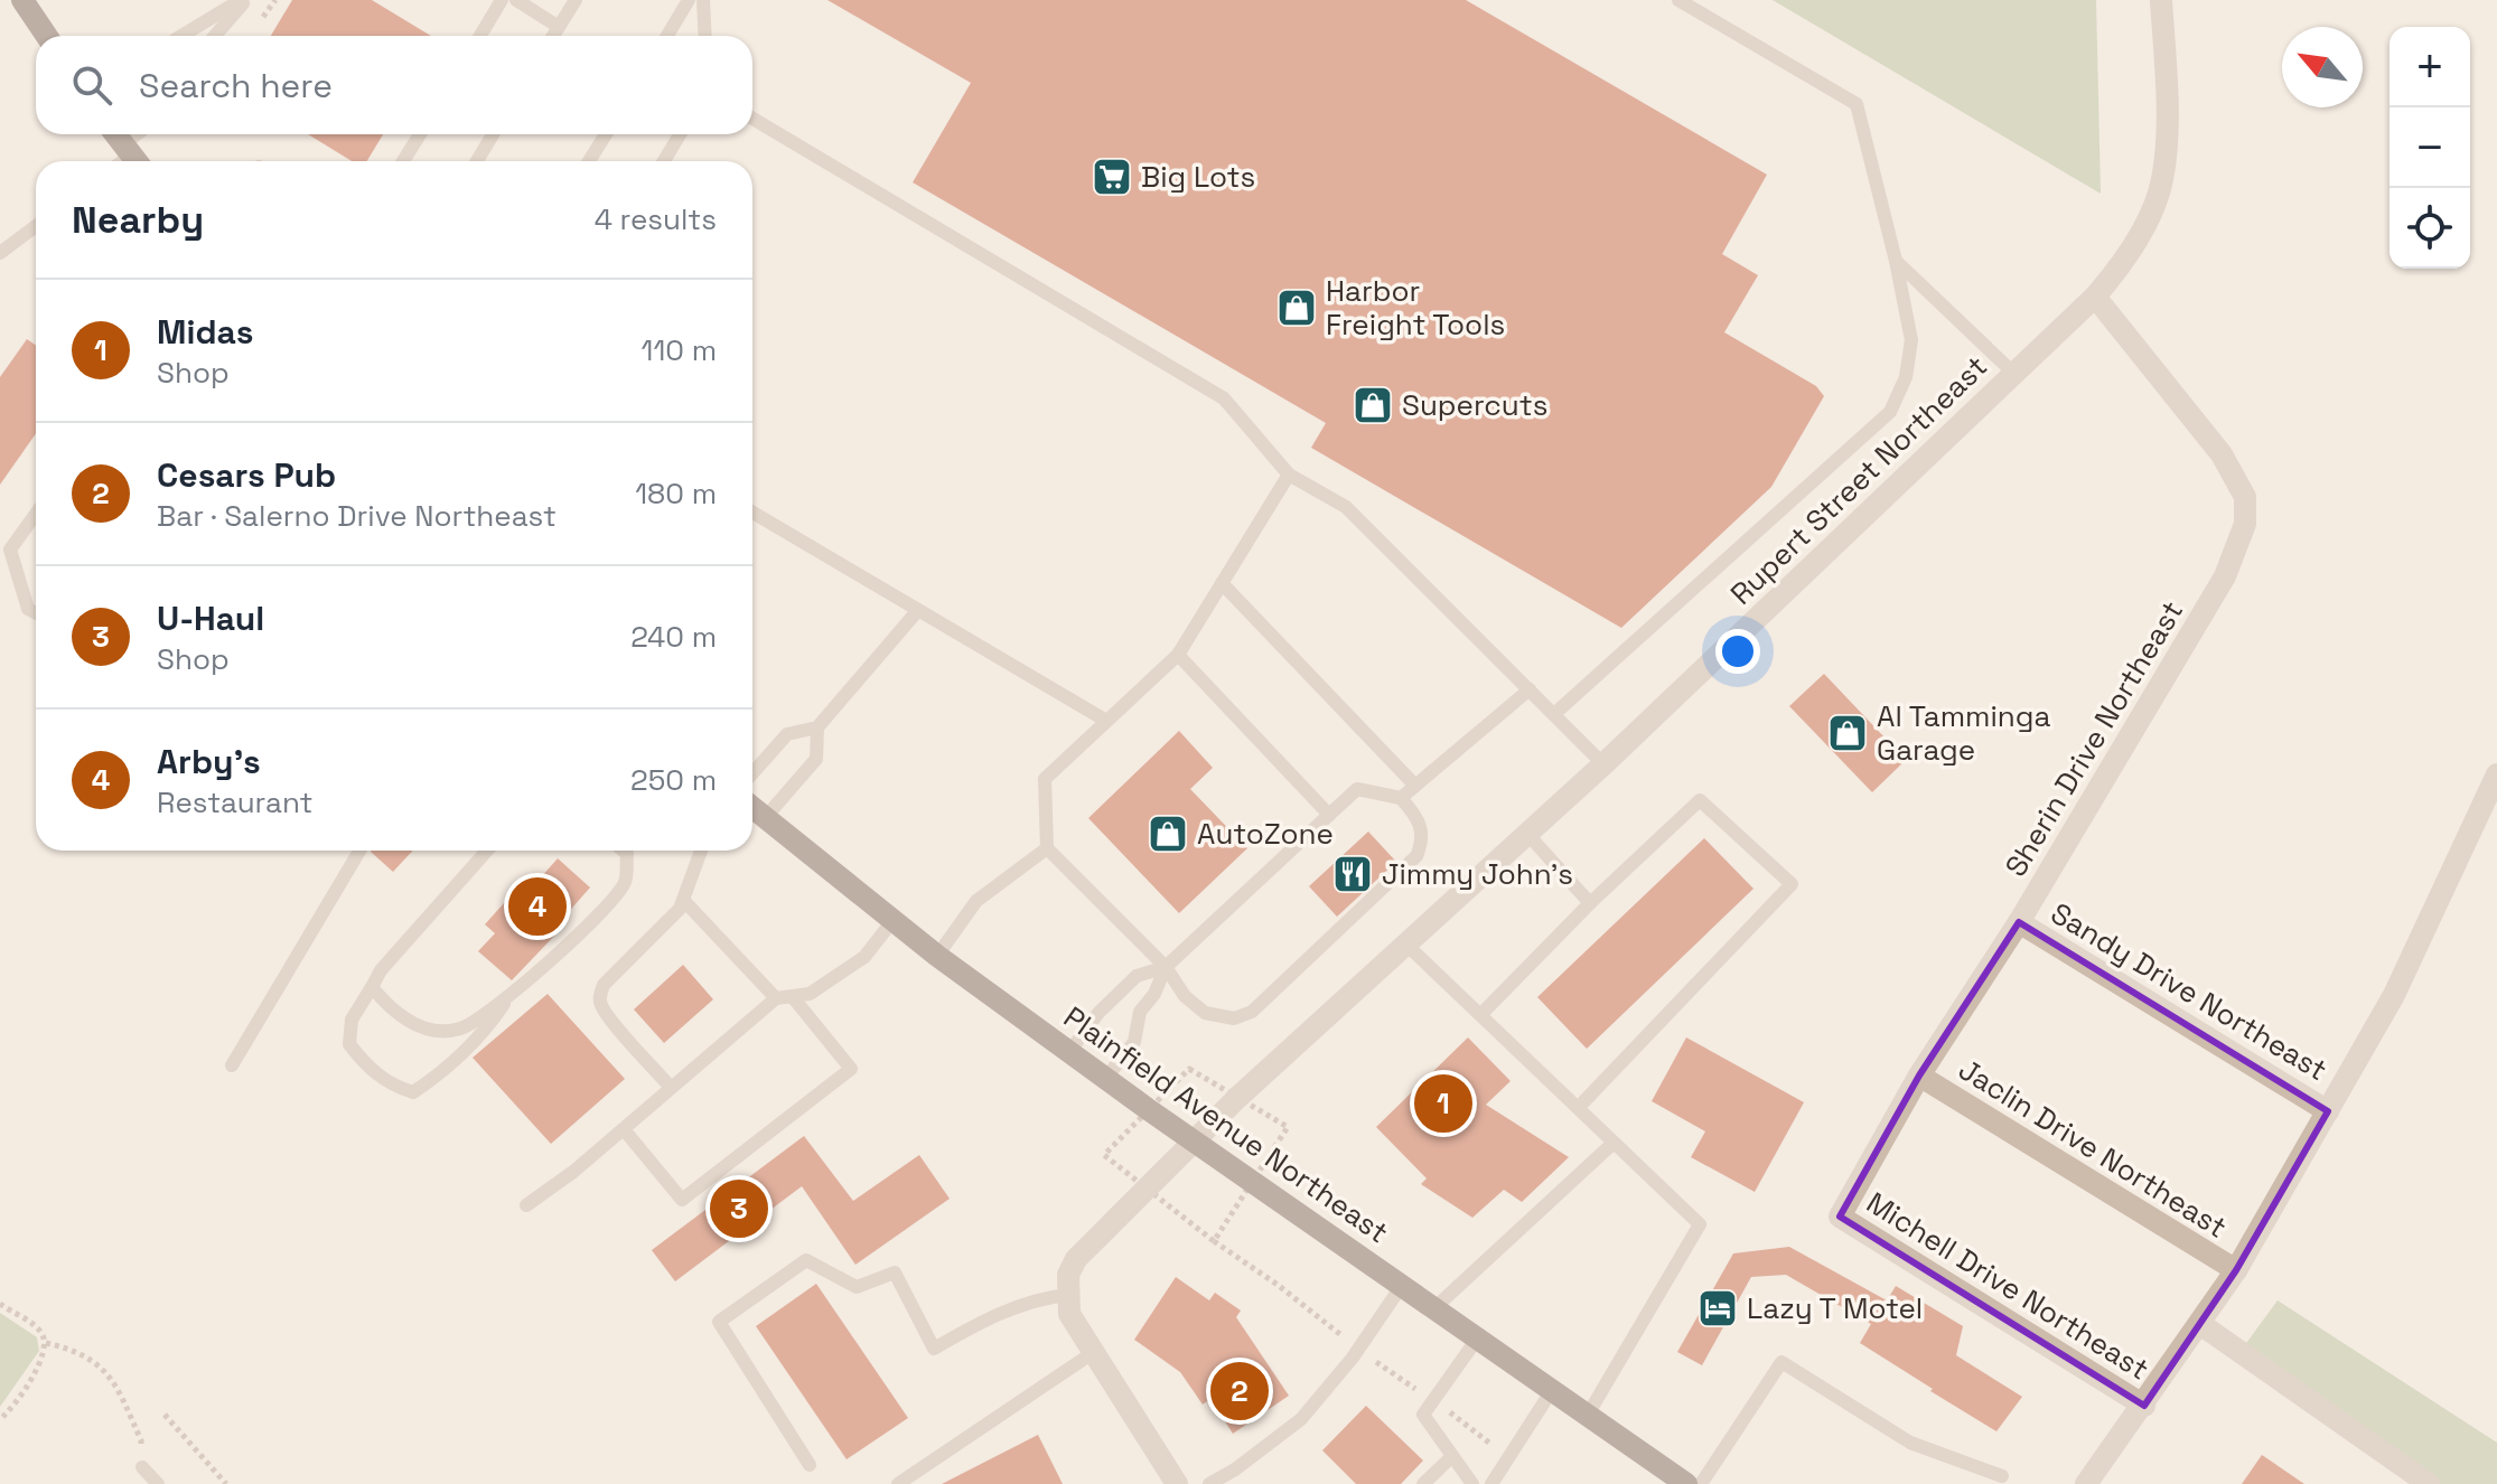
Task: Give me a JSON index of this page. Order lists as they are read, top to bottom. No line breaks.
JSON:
{"streets":{"main road":["Plainfield Avenue Northeast"],"street":["Rupert Street Northeast","Sherin Drive Northeast","Sandy Drive Northeast","Jaclin Drive Northeast","Michell Drive Northeast"]},"crossings":[["Rupert Street Northeast","Sherin Drive Northeast"],["Rupert Street Northeast","Plainfield Avenue Northeast"],["Sherin Drive Northeast","Sandy Drive Northeast"],["Sherin Drive Northeast","Jaclin Drive Northeast"],["Sherin Drive Northeast","Michell Drive Northeast"]],"places":{"supermarket":["Big Lots"],"shop":["Harbor Freight Tools","Supercuts","Al Tamminga Garage","AutoZone"],"restaurant":["Jimmy John's"],"hotel":["Lazy T Motel"]},"north":"top left","page":{"map_buttons":["+","−"],"search":"Search here","heading":["Nearby","4 results"],"list":[{"mark":"1","name":"Midas","note":"Shop","value":"110 m"},{"mark":"2","name":"Cesars Pub","note":"Bar · Salerno Drive Northeast","value":"180 m"},{"mark":"3","name":"U-Haul","note":"Shop","value":"240 m"},{"mark":"4","name":"Arby's","note":"Restaurant","value":"250 m"}],"pins":["4","1","3","2"]}}
